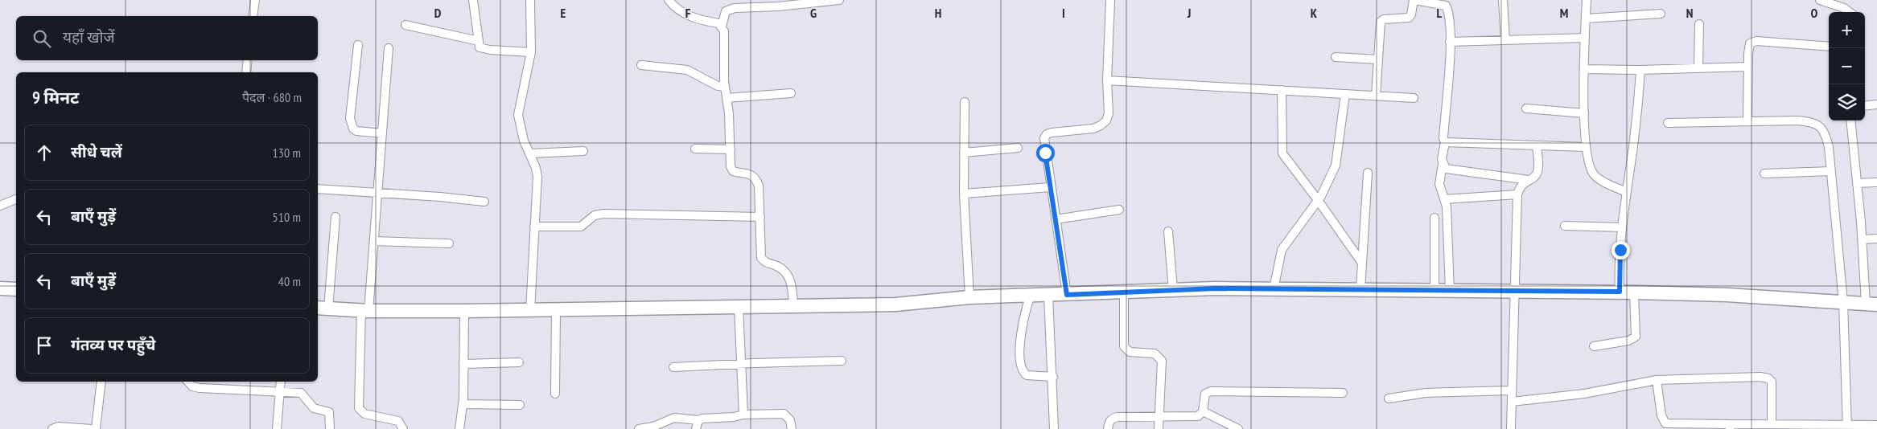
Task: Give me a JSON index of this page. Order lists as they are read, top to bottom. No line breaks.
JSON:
{"page":{"map_buttons":["+","−"],"search":"यहाँ खोजें","heading":["9 मिनट","पैदल · 680 m"],"list":[["सीधे चलें","130 m"],["बाएँ मुड़ें","510 m"],["बाएँ मुड़ें","40 m"],"गंतव्य पर पहुँचे"]},"grid":{"columns":["D","E","F","G","H","I","J","K","L","M","N","O"]}}
